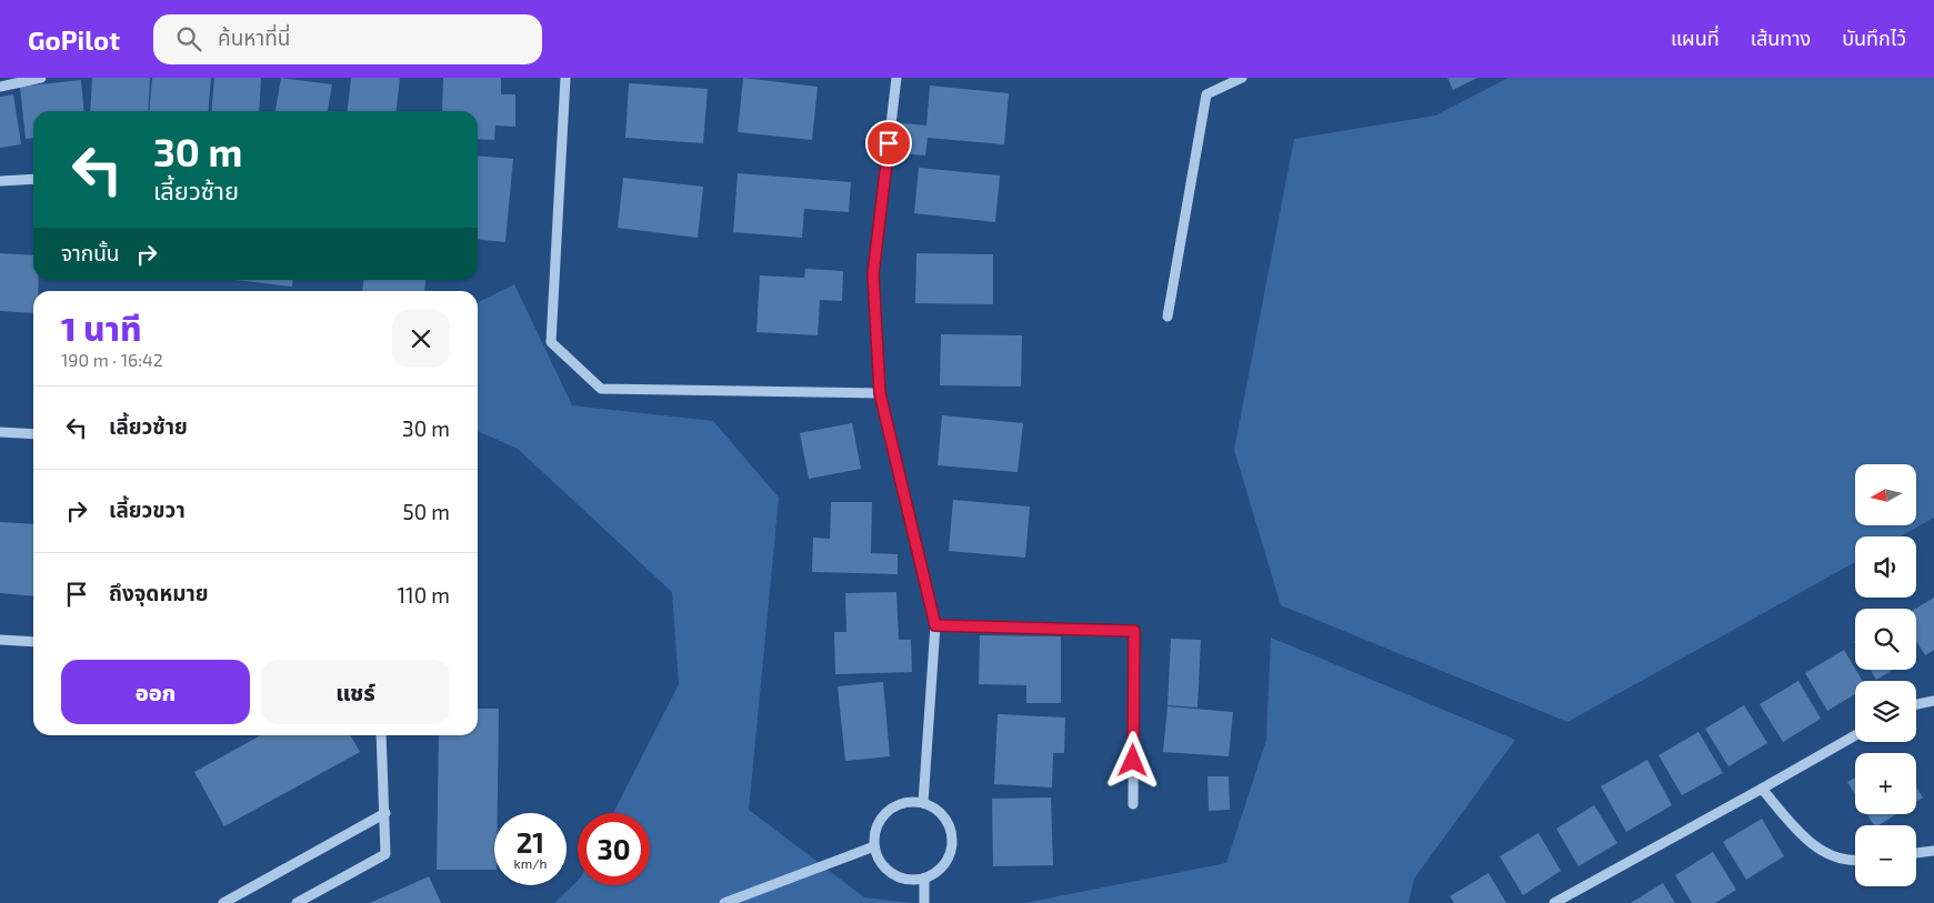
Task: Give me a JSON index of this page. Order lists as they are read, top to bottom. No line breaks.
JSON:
{"north":"left","page":{"header":"GoPilot","search":"ค้นหาที่นี่","nav":["แผนที่","เส้นทาง","บันทึกไว้"],"turn":["30 m","เลี้ยวซ้าย"],"then":"จากนั้น","heading":["1 นาที","190 m · 16:42"],"list":[{"name":"เลี้ยวซ้าย","value":"30 m"},{"name":"เลี้ยวขวา","value":"50 m"},{"name":"ถึงจุดหมาย","value":"110 m"}],"map_buttons":["+","−"],"buttons":["ออก","แชร์"],"speed":"21 km/h","limit":"30"}}
